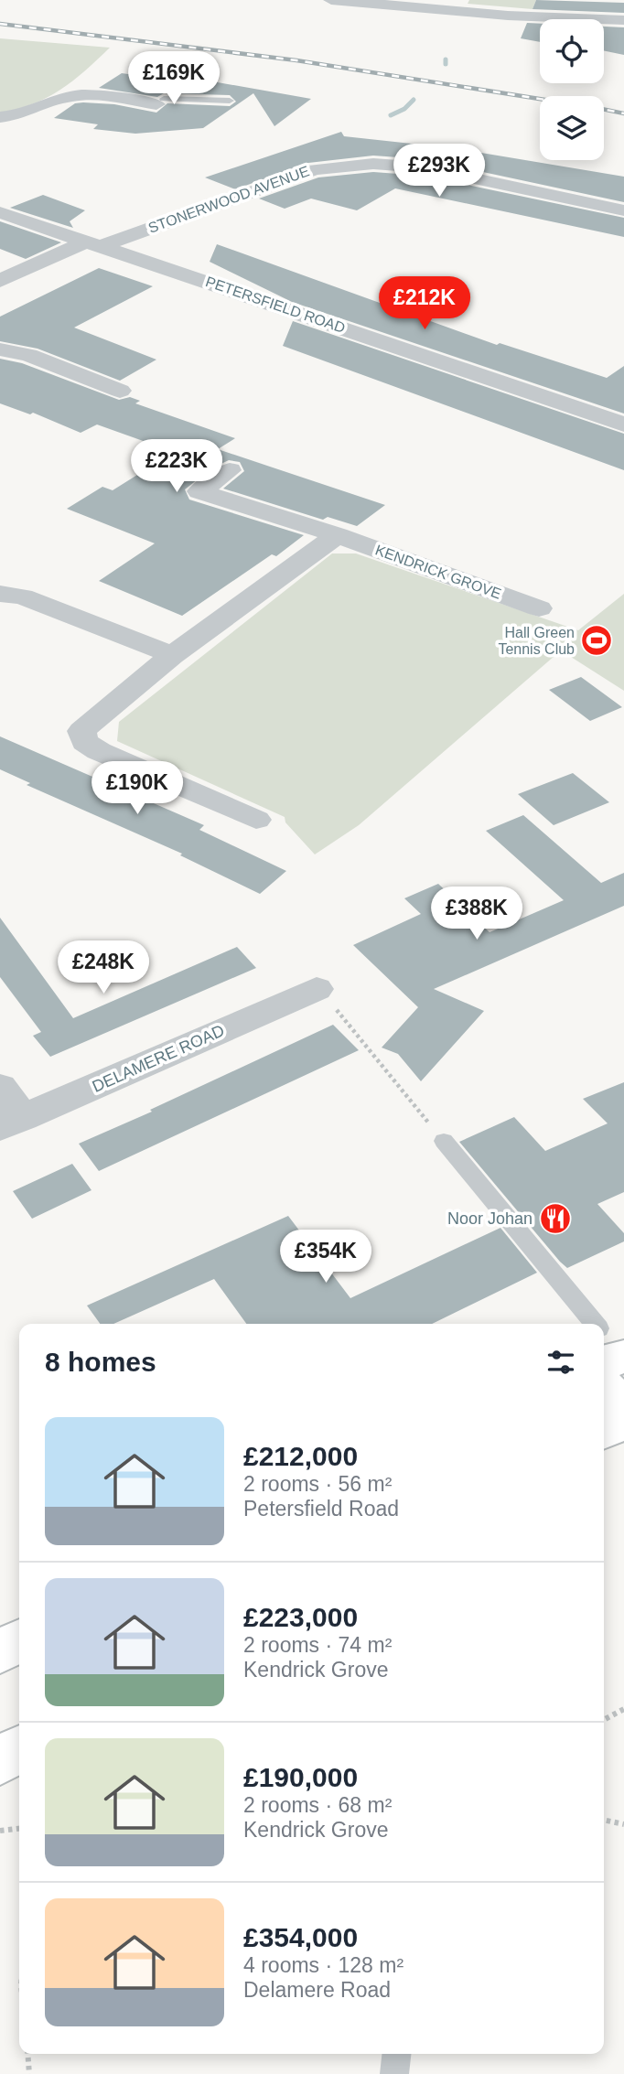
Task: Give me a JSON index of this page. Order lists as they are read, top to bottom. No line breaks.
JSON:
{"streets":{"street":["STONERWOOD AVENUE","PETERSFIELD ROAD","KENDRICK GROVE","DELAMERE ROAD"]},"crossings":[["STONERWOOD AVENUE","PETERSFIELD ROAD"]],"places":{"sports":["Hall Green Tennis Club"],"restaurant":["Noor Johan"]},"page":{"price":["£169K","£293K","£212K","£223K","£190K","£388K","£248K","£354K"],"heading":"8 homes","list":[{"name":"£212,000","note":"2 rooms · 56 m² · Petersfield Road"},{"name":"£223,000","note":"2 rooms · 74 m² · Kendrick Grove"},{"name":"£190,000","note":"2 rooms · 68 m² · Kendrick Grove"},{"name":"£354,000","note":"4 rooms · 128 m² · Delamere Road"}]}}
